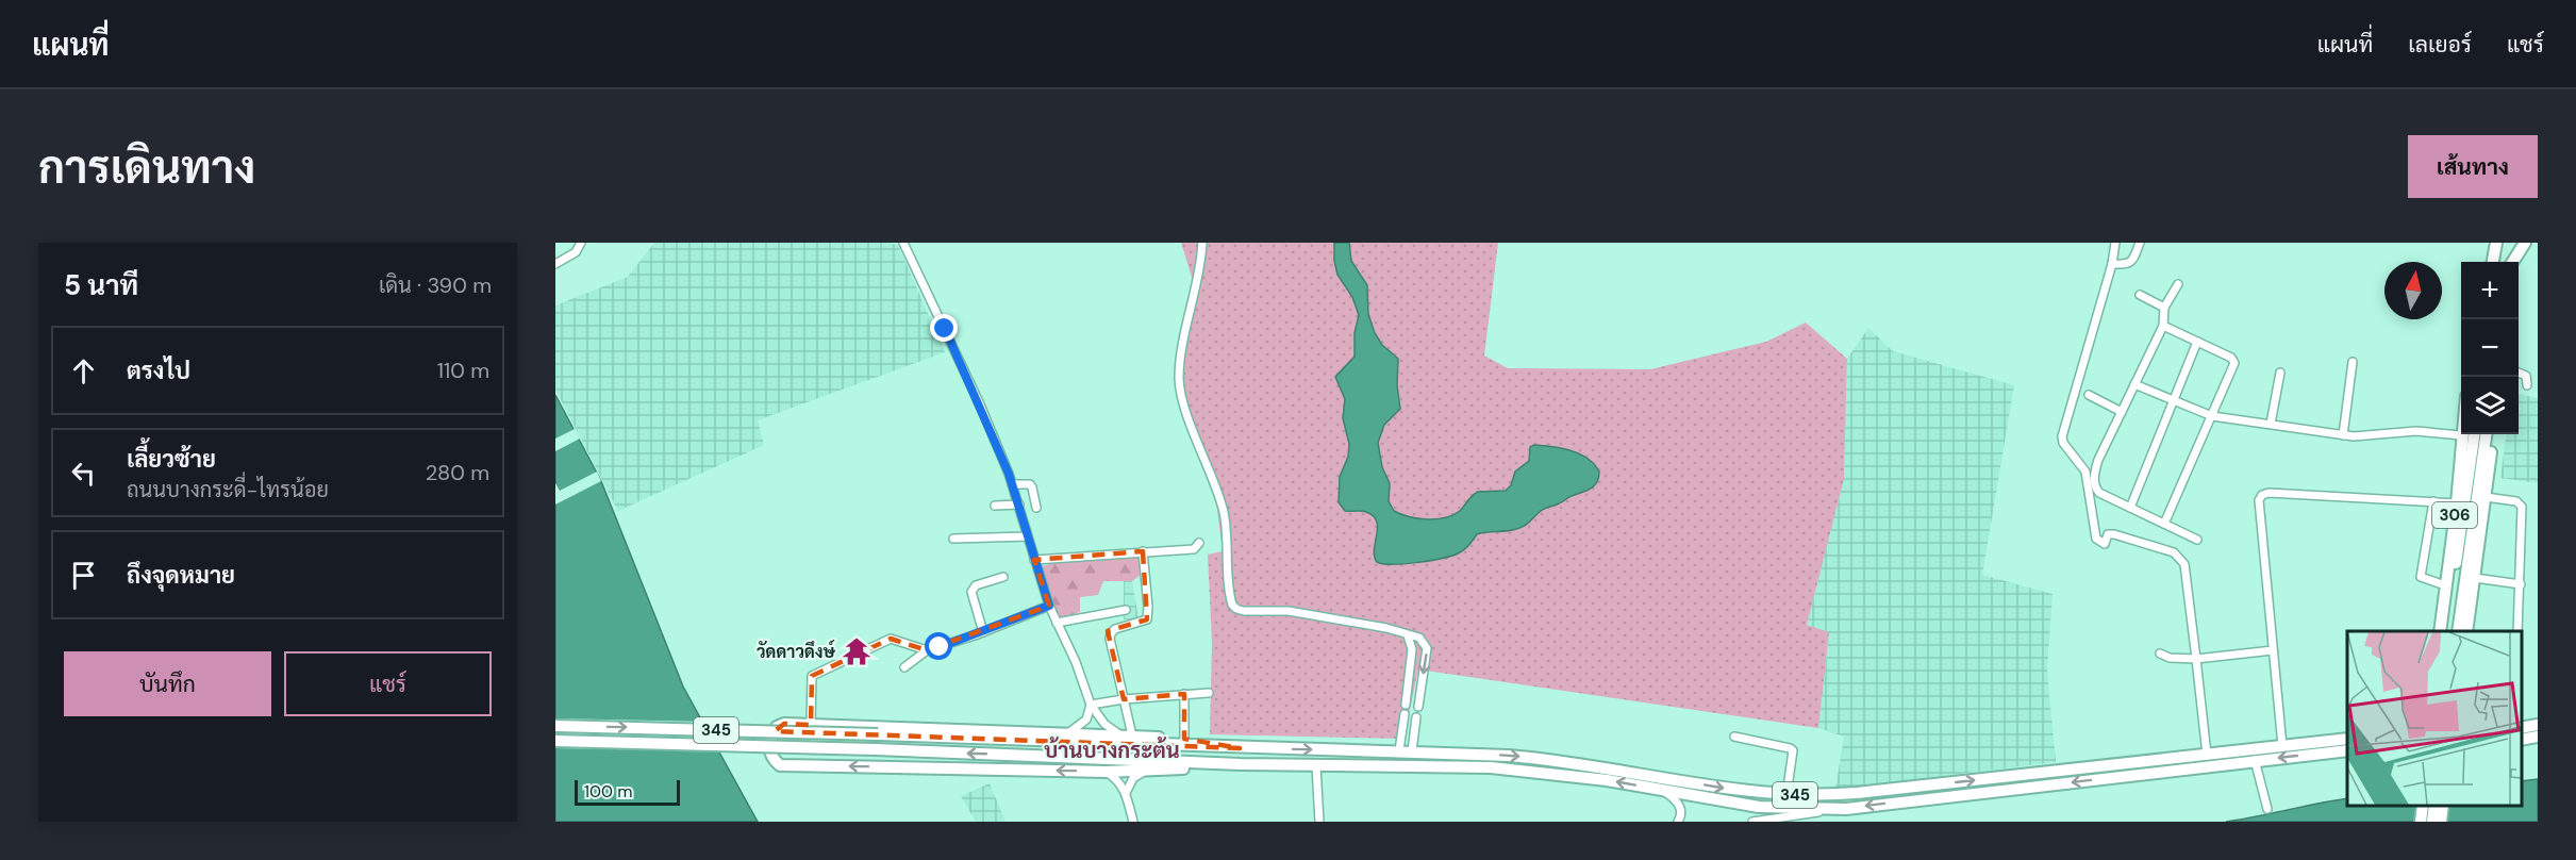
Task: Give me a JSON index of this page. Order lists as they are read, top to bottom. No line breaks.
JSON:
{"streets":{"main road":["306","345"]},"districts":["บ้านบางกระต้น"],"places":{"temple":["วัดดาวดึงษ์"]},"scale_bar":"100 m","north":"top","page":{"header":"แผนที่","nav":["แผนที่","เลเยอร์","แชร์"],"title":"การเดินทาง","buttons":["เส้นทาง",["บันทึก","แชร์"]],"heading":["5 นาที","เดิน · 390 m"],"map_buttons":["+","−"],"list":[["ตรงไป","110 m"],["เลี้ยวซ้าย","ถนนบางกระดี่-ไทรน้อย","280 m"],"ถึงจุดหมาย"],"scale":"100 m"}}
